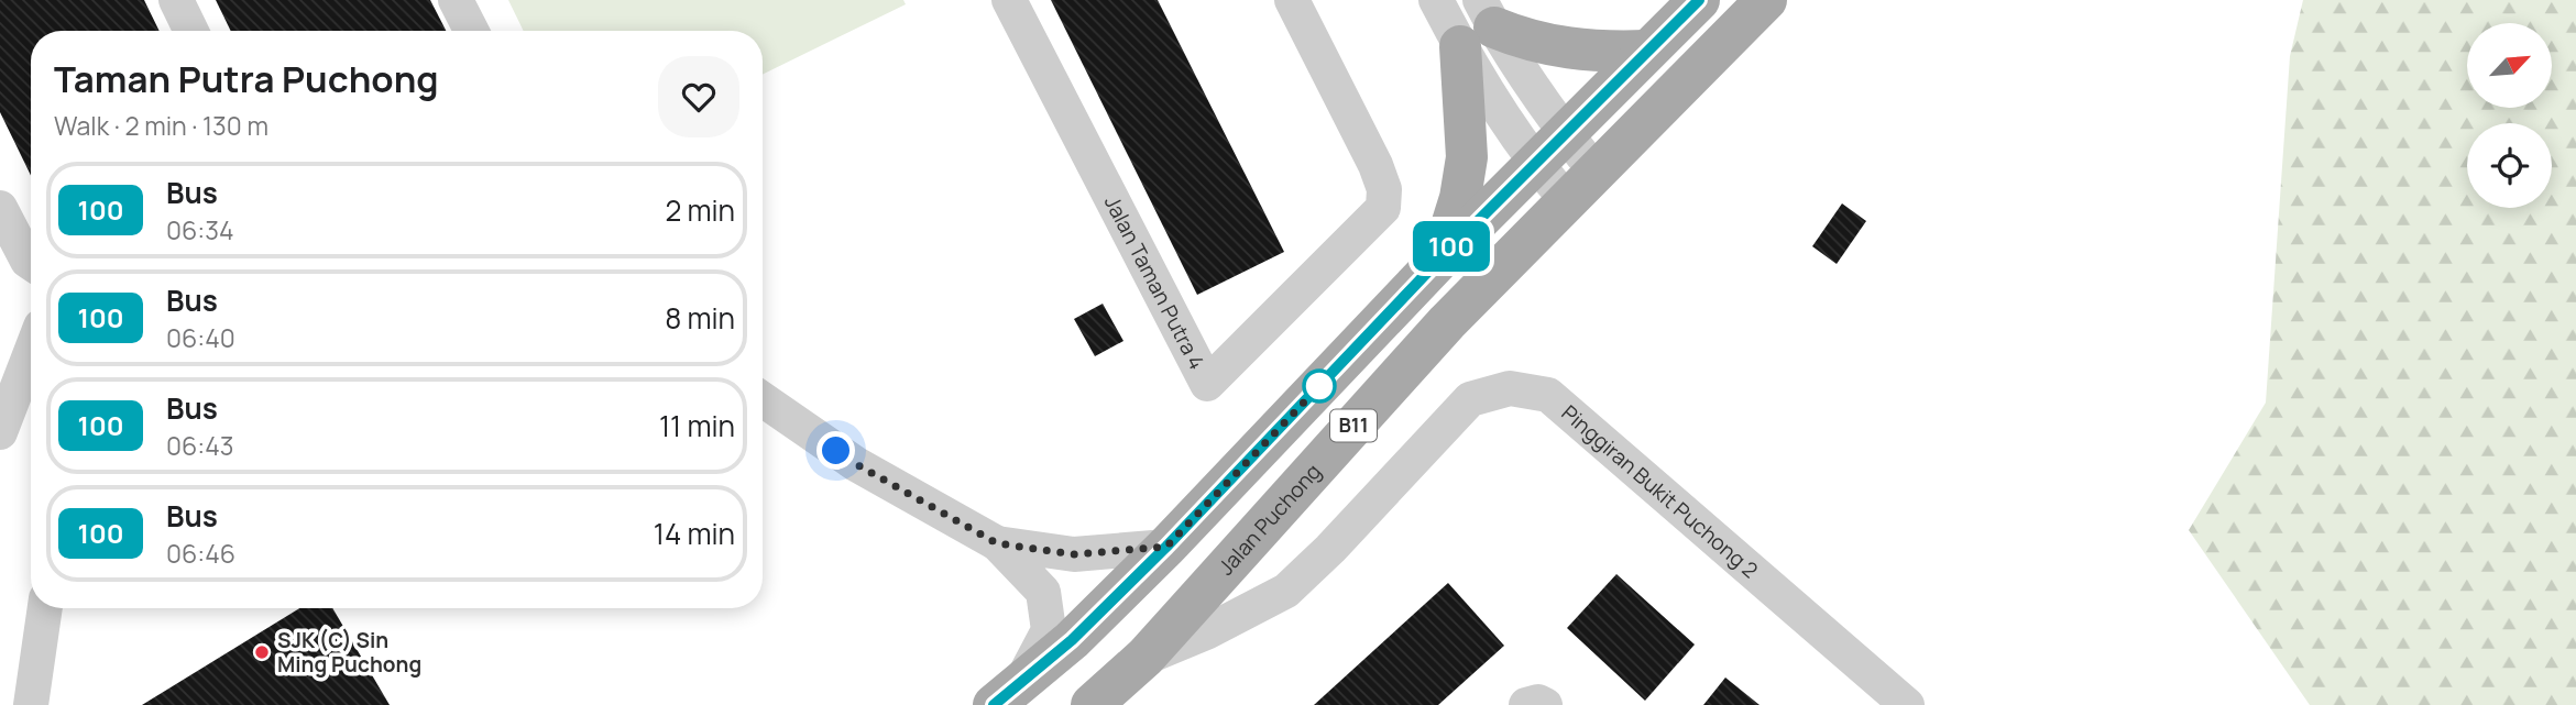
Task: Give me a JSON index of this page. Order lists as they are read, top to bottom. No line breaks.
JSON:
{"streets":{"main road":["B11","Jalan Puchong"],"street":["Jalan Taman Putra 4","Pinggiran Bukit Puchong 2"]},"crossings":[["Pinggiran Bukit Puchong 2","Jalan Puchong"]],"places":["SJK (C) Sin Ming Puchong"],"lines":["bus line 100"],"north":"top right","page":{"on_map":"100","heading":["Taman Putra Puchong","Walk · 2 min · 130 m"],"list":[{"mark":"100","name":"Bus","note":"06:34","value":"2 min"},{"mark":"100","name":"Bus","note":"06:40","value":"8 min"},{"mark":"100","name":"Bus","note":"06:43","value":"11 min"},{"mark":"100","name":"Bus","note":"06:46","value":"14 min"}]}}
